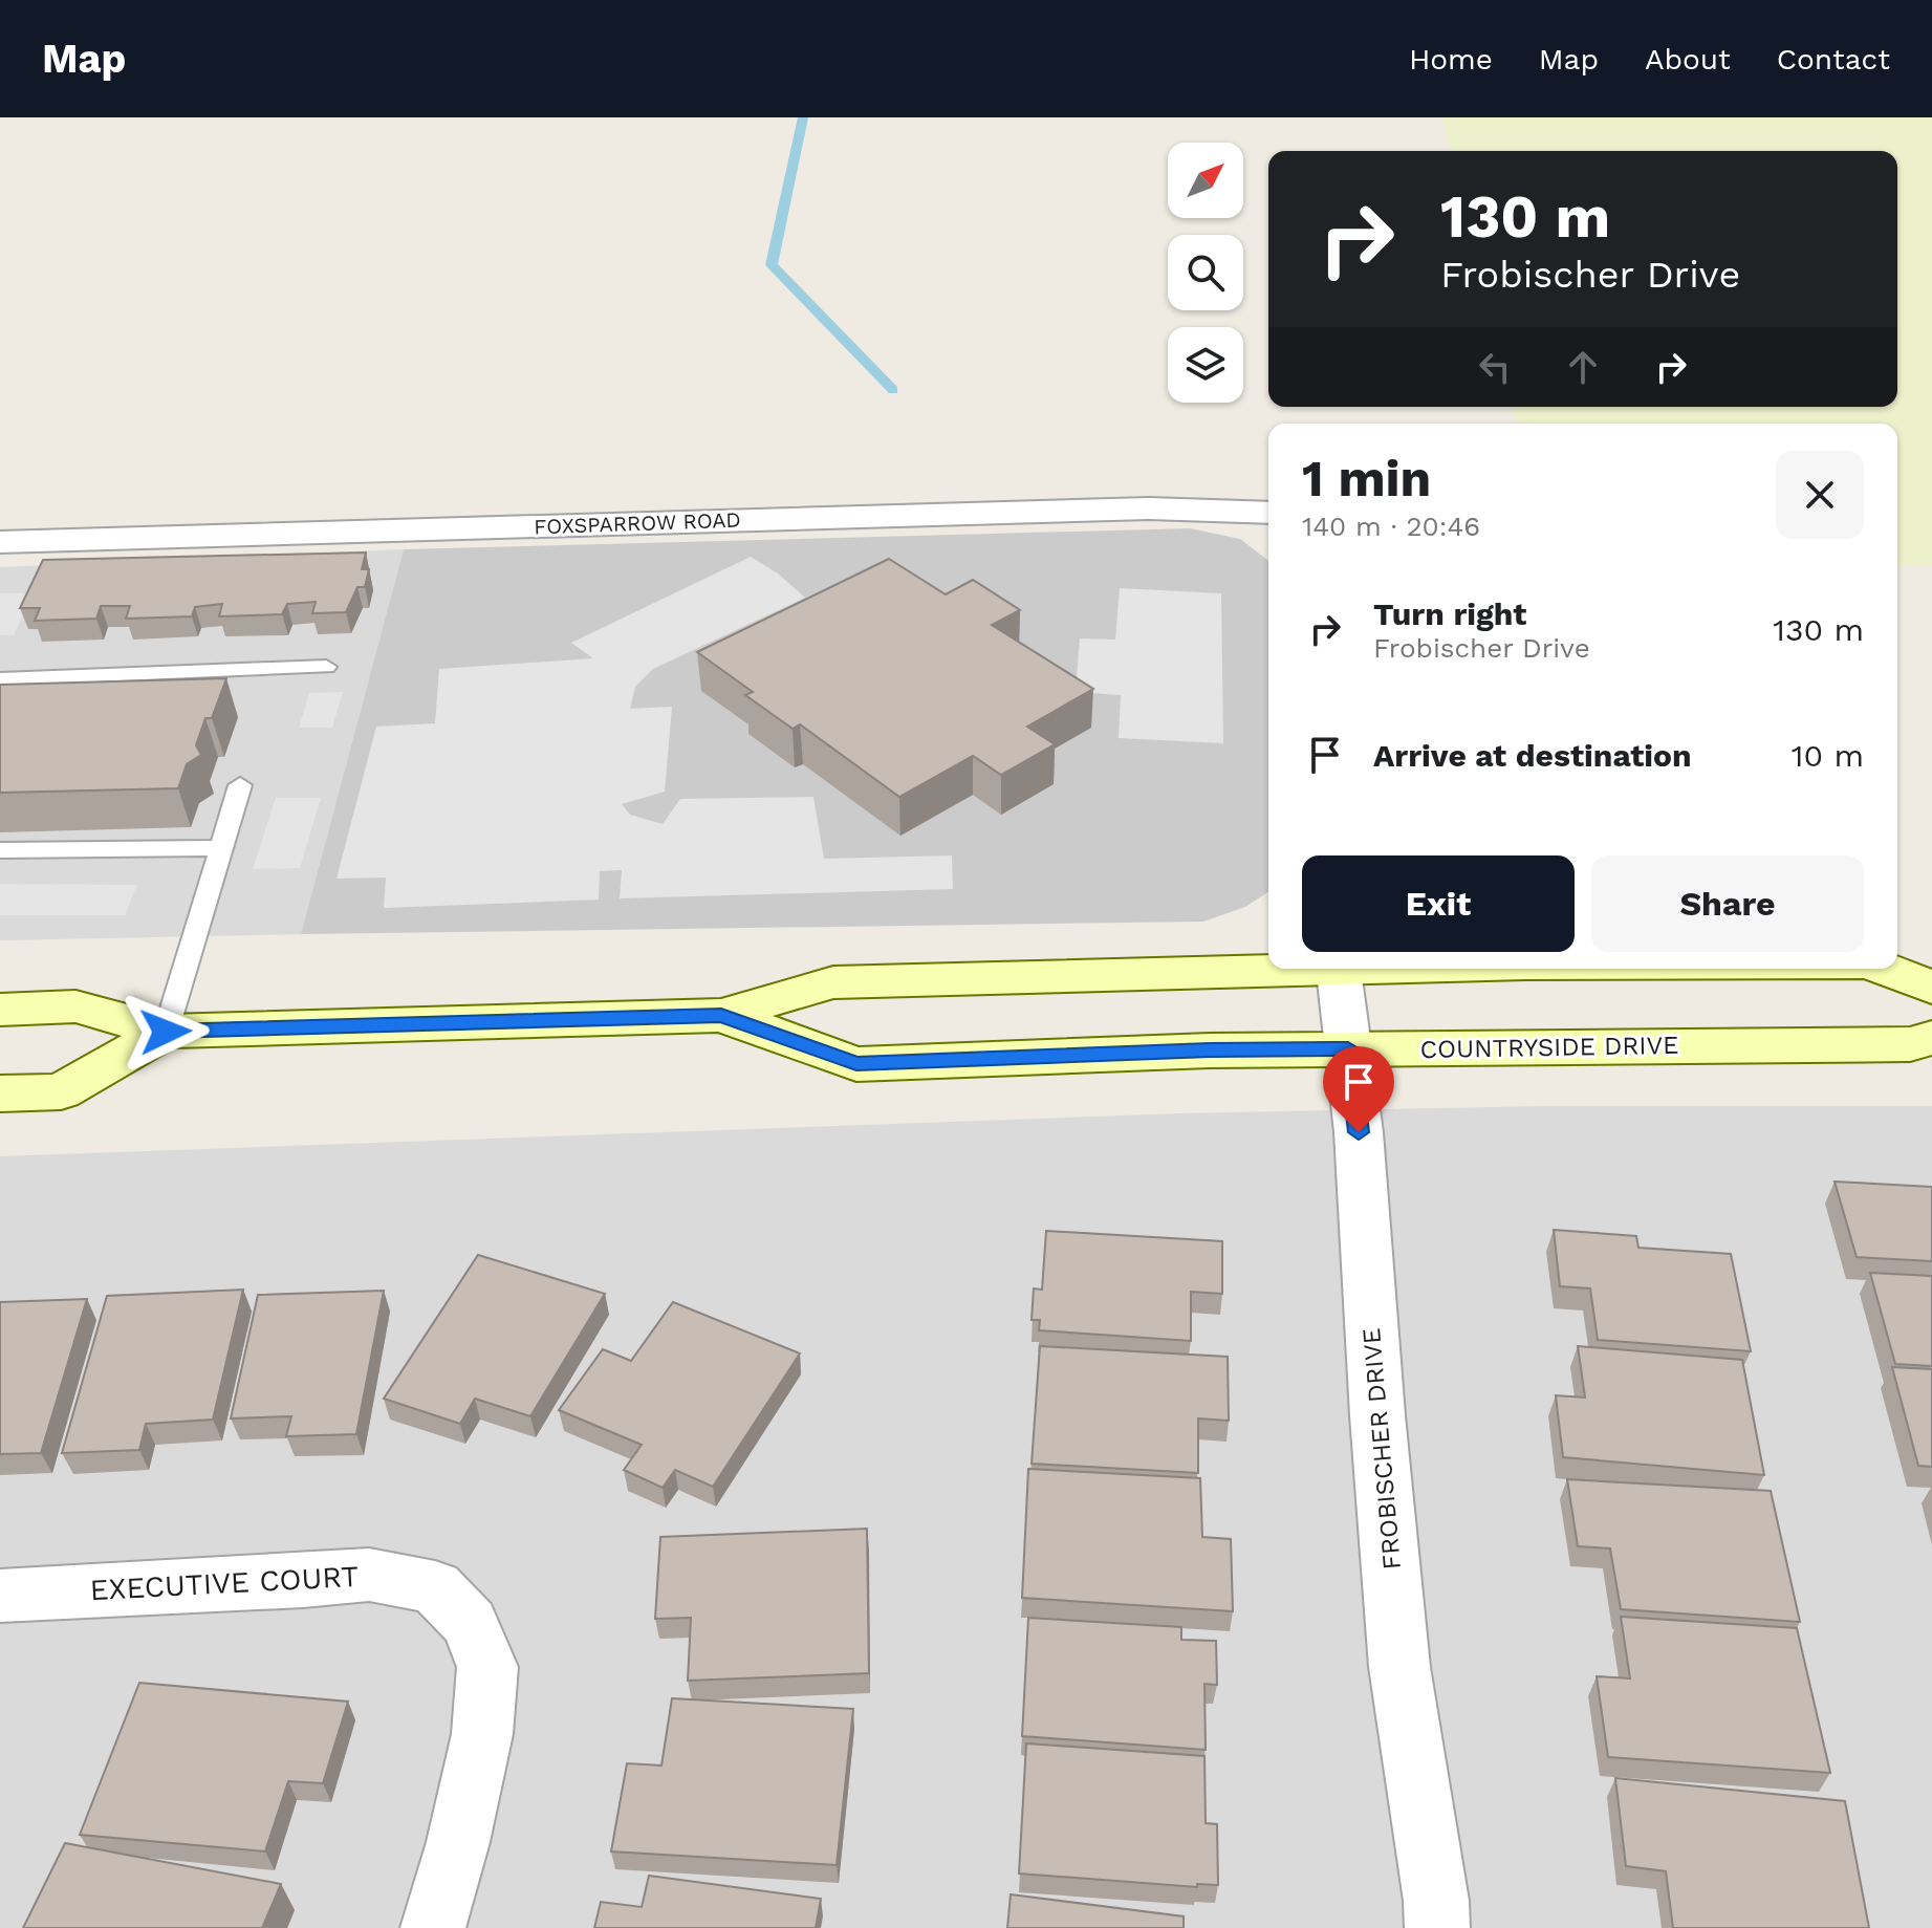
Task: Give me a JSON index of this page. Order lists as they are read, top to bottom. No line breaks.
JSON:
{"streets":{"main road":["COUNTRYSIDE DRIVE"],"street":["FOXSPARROW ROAD","FROBISCHER DRIVE","EXECUTIVE COURT"]},"crossings":[["COUNTRYSIDE DRIVE","FROBISCHER DRIVE"]],"north":"top right","page":{"header":"Map","nav":["Home","Map","About","Contact"],"turn":["130 m","Frobischer Drive"],"heading":["1 min","140 m · 20:46"],"list":[{"name":"Turn right","note":"Frobischer Drive","value":"130 m"},{"name":"Arrive at destination","value":"10 m"}],"buttons":["Exit","Share"]}}
